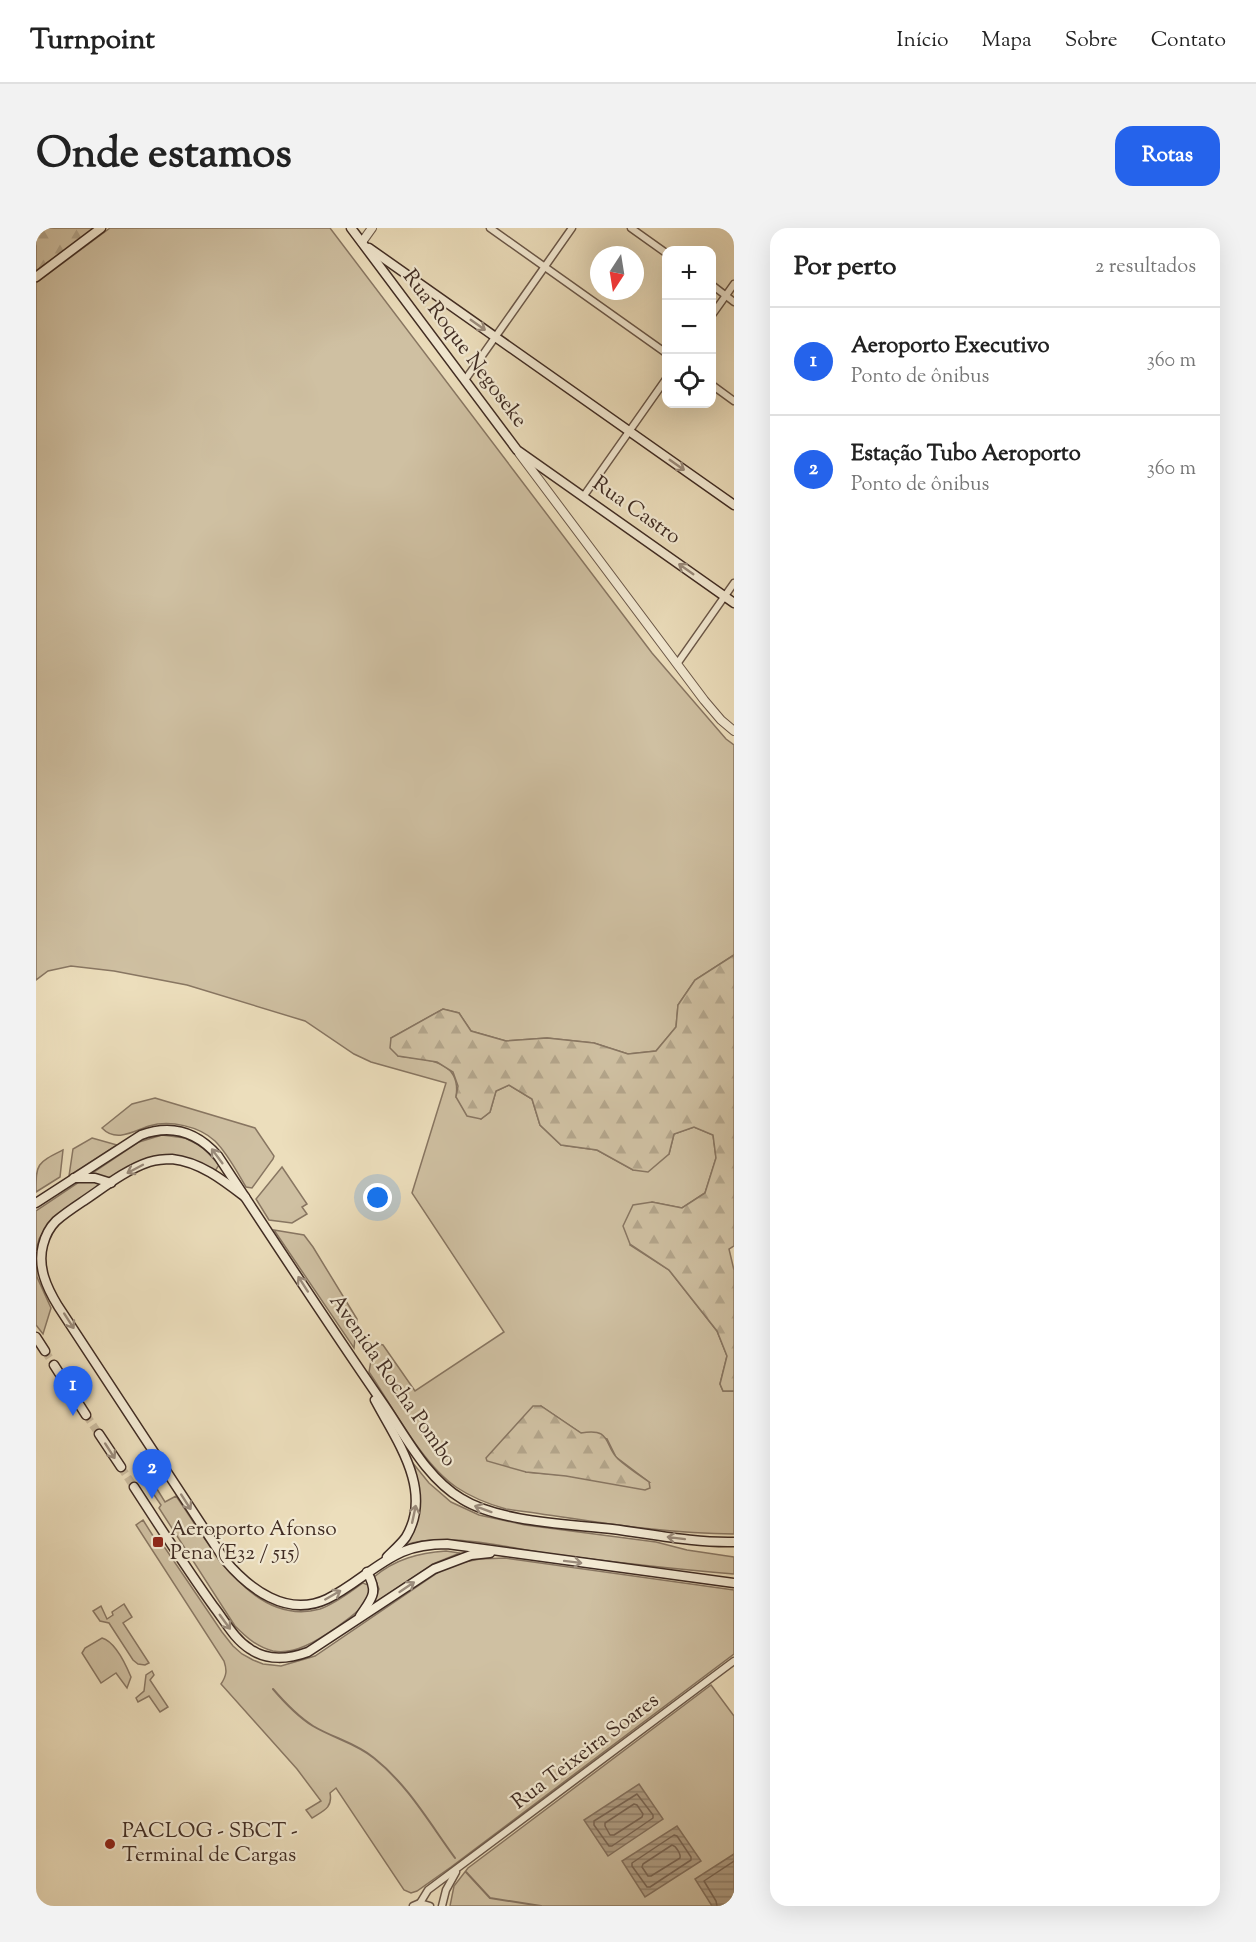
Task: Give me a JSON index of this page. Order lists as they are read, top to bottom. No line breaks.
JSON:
{"streets":{"main road":["Rua Roque Negoseke","Rua Castro","Avenida Rocha Pombo"],"street":["Rua Teixeira Soares"]},"crossings":[["Rua Roque Negoseke","Rua Castro"]],"one_way":["Rua Castro"],"places":{"transit":["Aeroporto Afonso Pena (E32 / 515)"],"other":["PACLOG - SBCT - Terminal de Cargas"]},"north":"bottom","page":{"header":"Turnpoint","nav":["Início","Mapa","Sobre","Contato"],"title":"Onde estamos","buttons":"Rotas","heading":["Por perto","2 resultados"],"map_buttons":["+","−"],"list":[{"mark":"1","name":"Aeroporto Executivo","note":"Ponto de ônibus","value":"360 m"},{"mark":"2","name":"Estação Tubo Aeroporto","note":"Ponto de ônibus","value":"360 m"}],"pins":["1","2"]}}
